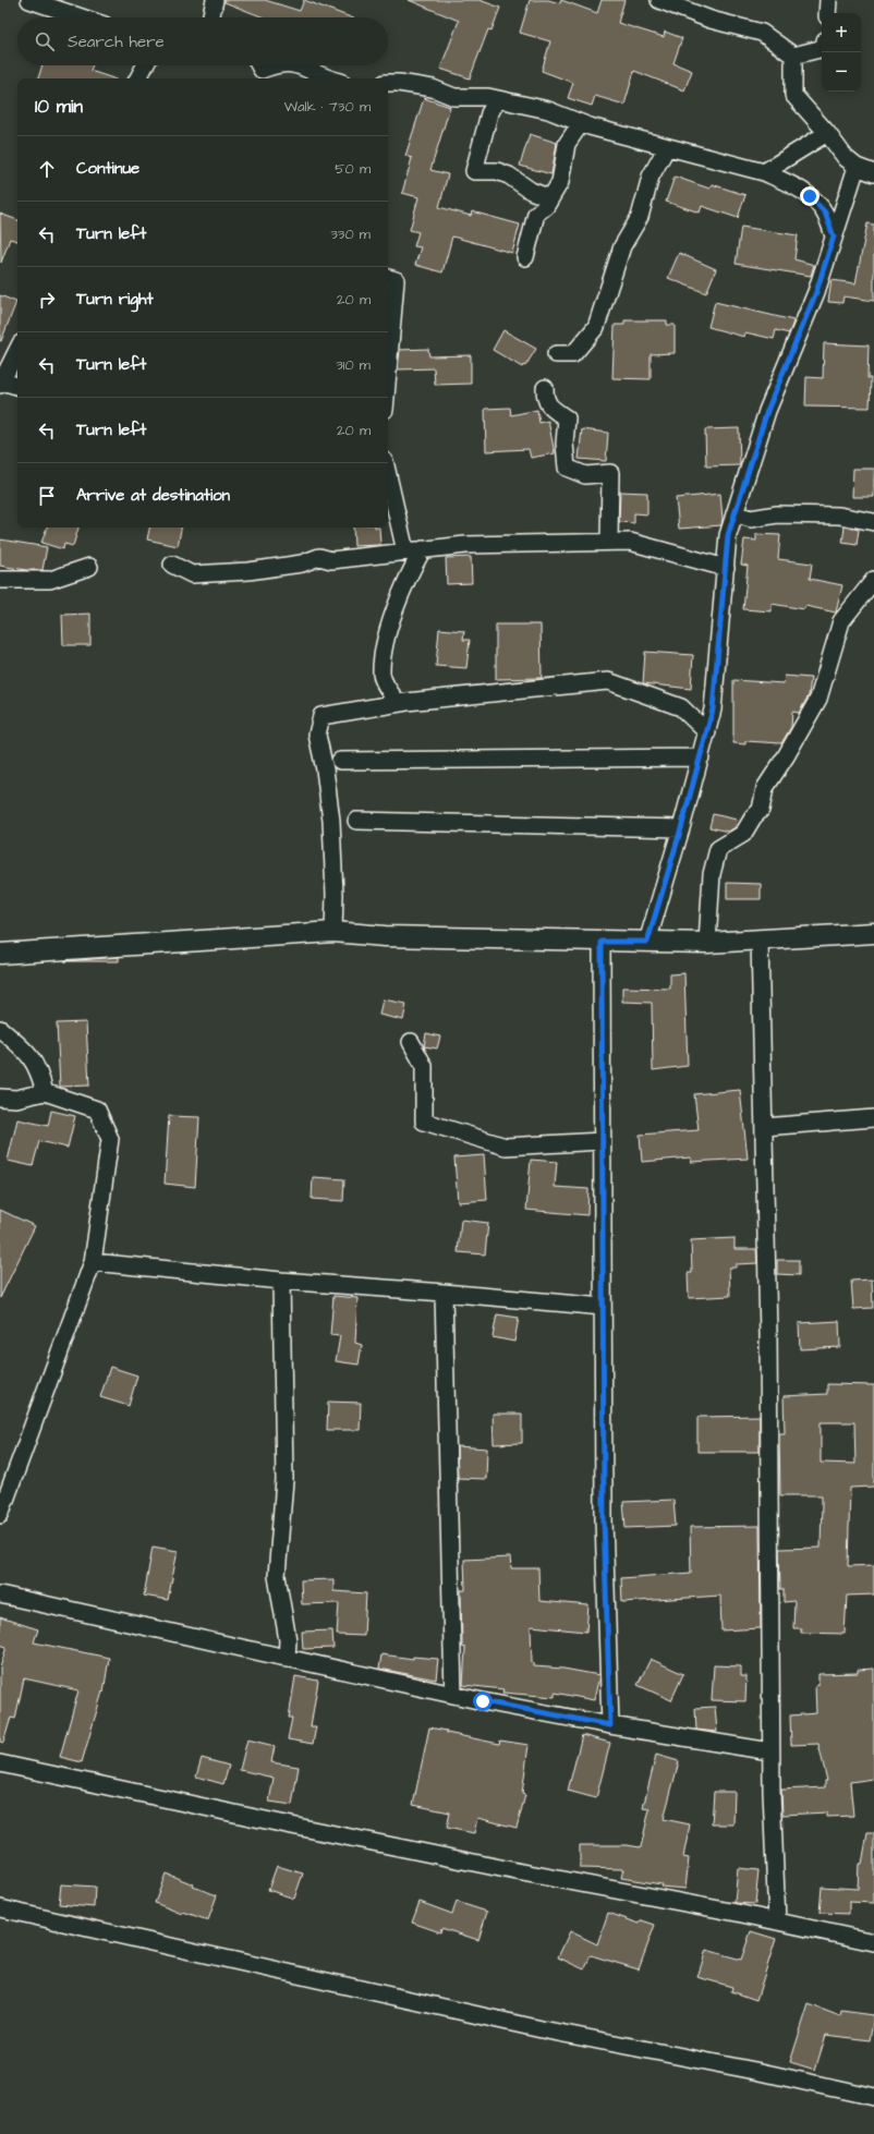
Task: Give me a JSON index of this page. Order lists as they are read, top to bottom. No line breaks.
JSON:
{"page":{"map_buttons":["+","−"],"search":"Search here","heading":["10 min","Walk · 730 m"],"list":[["Continue","50 m"],["Turn left","330 m"],["Turn right","20 m"],["Turn left","310 m"],["Turn left","20 m"],"Arrive at destination"]}}
